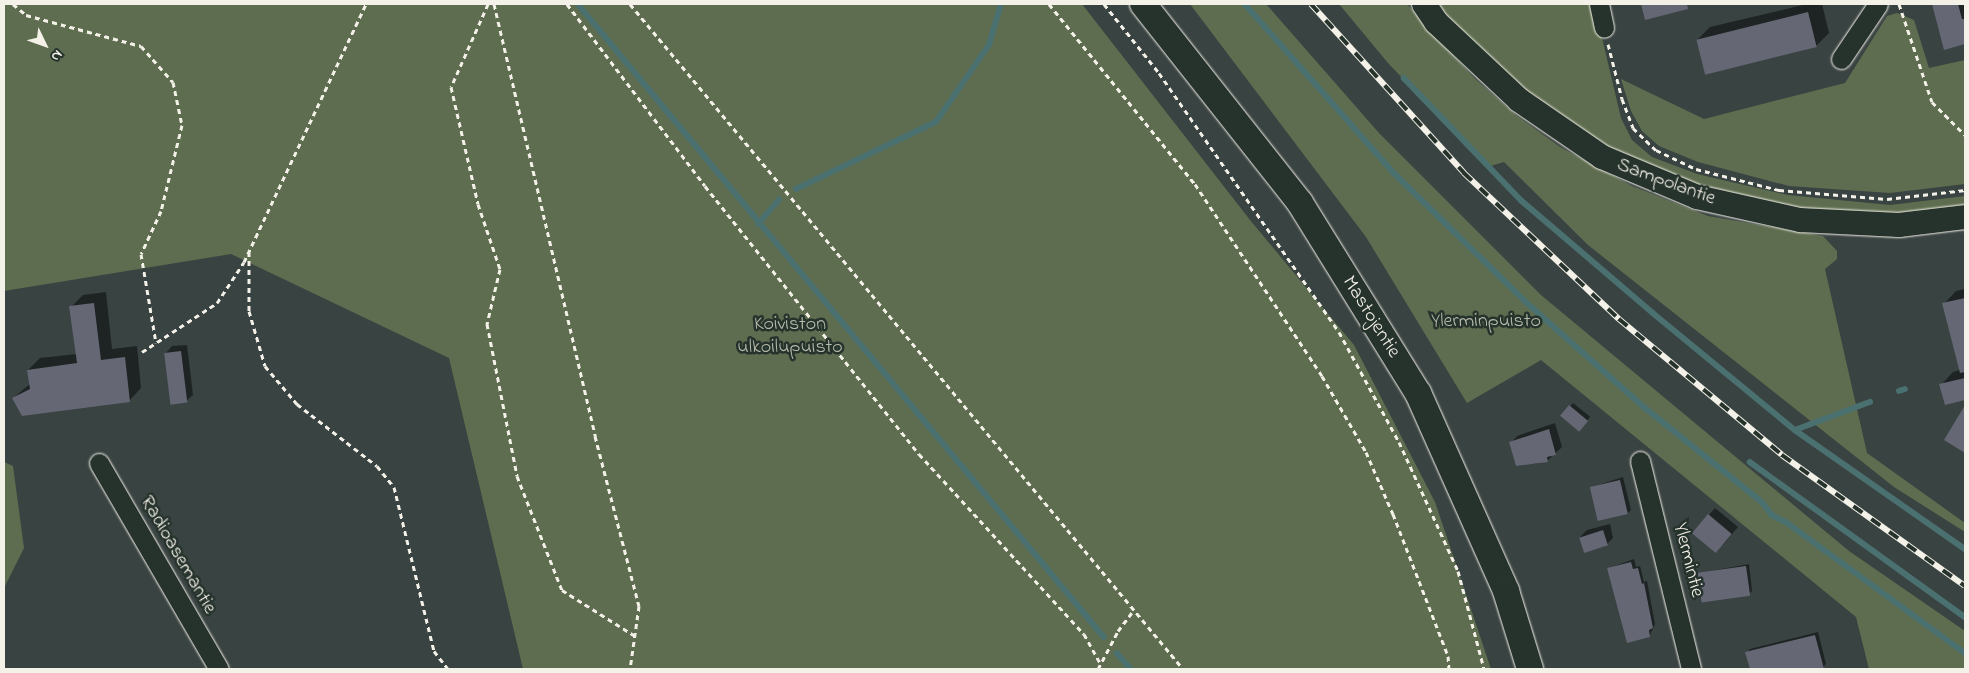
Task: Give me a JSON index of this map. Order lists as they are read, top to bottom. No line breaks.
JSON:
{"streets":{"main road":["Mastojentie"],"street":["Sampolantie","Radioasemantie","Ylermintie"]},"parks":["Ylerminpuisto","Koiviston ulkoilupuisto"],"north":"bottom right"}
